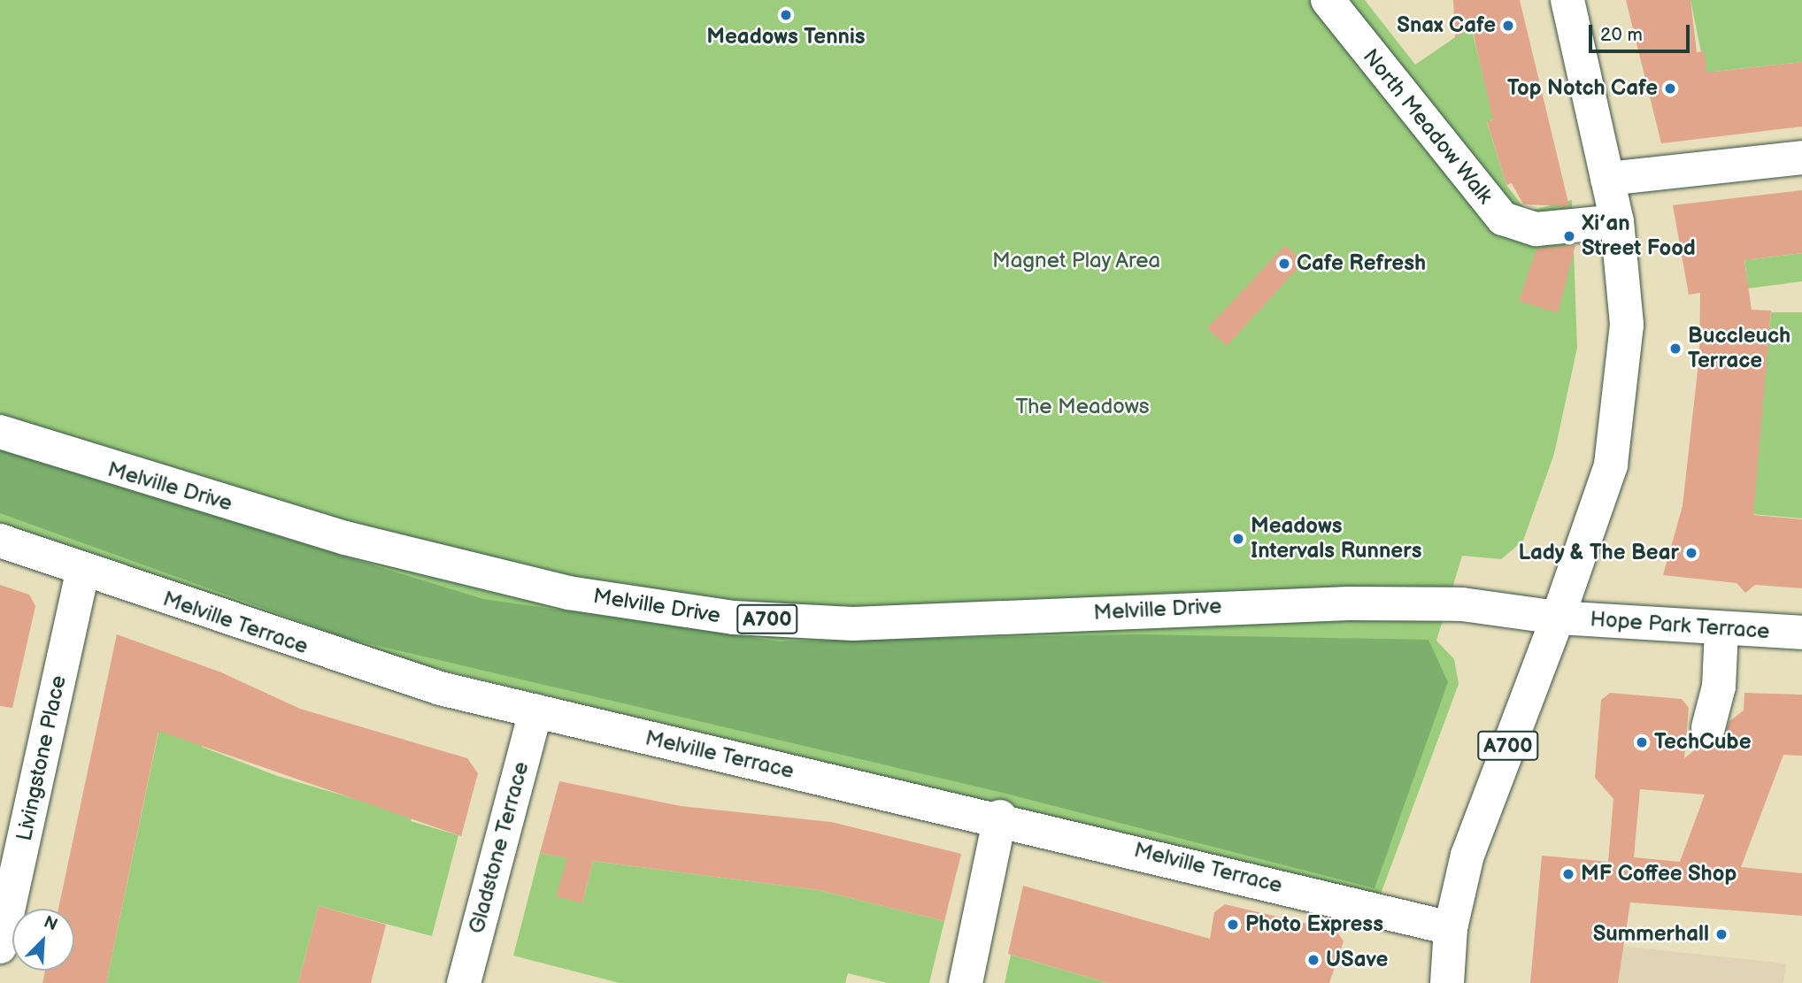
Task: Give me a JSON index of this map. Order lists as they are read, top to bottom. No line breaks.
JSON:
{"streets":{"street":["North Meadow Walk","Melville Drive","A700","Melville Terrace","Hope Park Terrace","Livingstone Place","Gladstone Terrace"]},"crossings":[["Melville Drive","A700"],["Melville Drive","Hope Park Terrace"],["A700","Melville Terrace"],["A700","Hope Park Terrace"],["Melville Terrace","Livingstone Place"],["Melville Terrace","Gladstone Terrace"]],"parks":["Magnet Play Area","The Meadows"],"places":["Meadows Tennis","Snax Cafe","Top Notch Cafe","Xi’an Street Food","Cafe Refresh","Buccleuch Terrace","Meadows Intervals Runners","Lady & The Bear","TechCube","MF Coffee Shop","Photo Express","Summerhall","USave"],"scale_bar":"20 m","north":"top right"}
